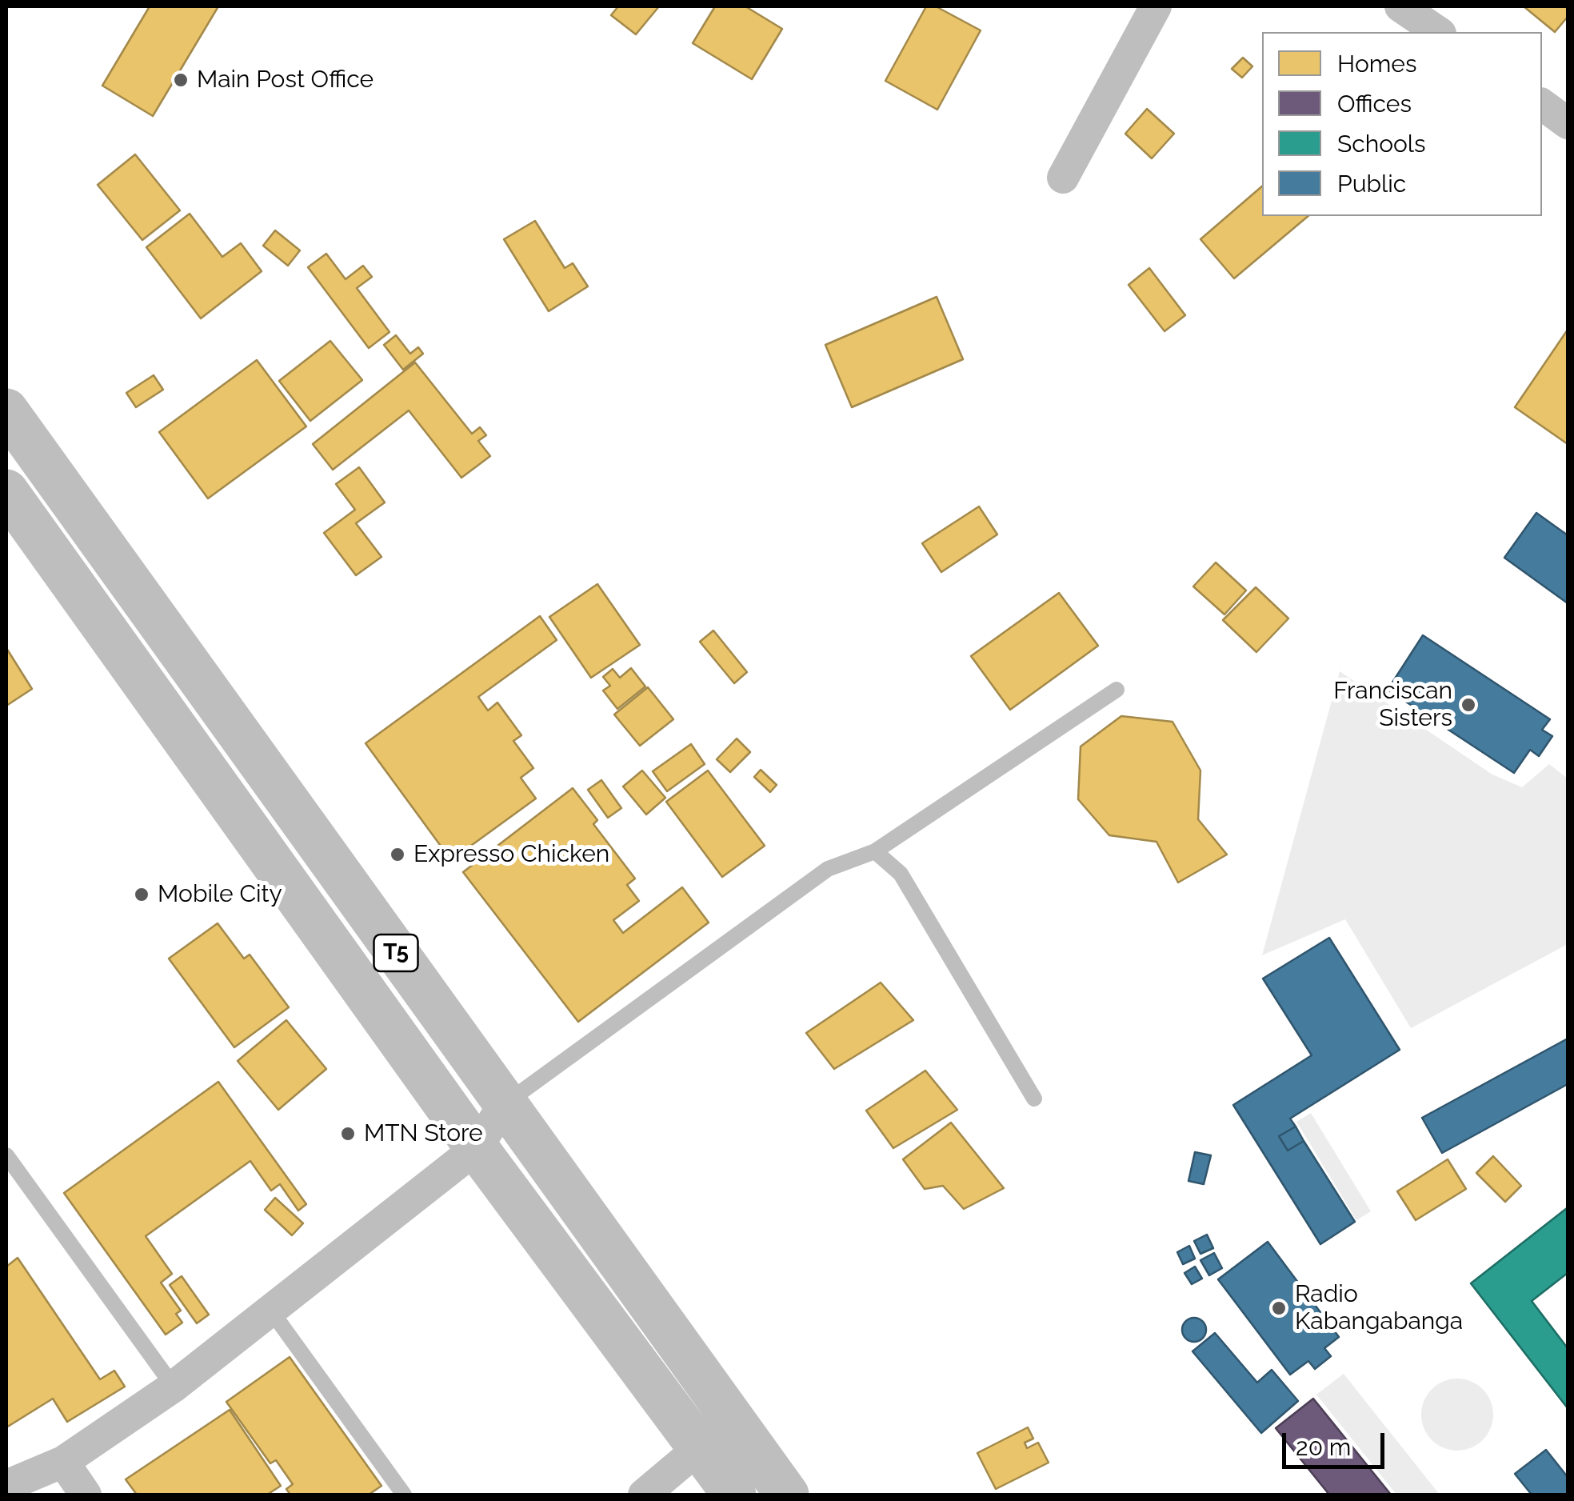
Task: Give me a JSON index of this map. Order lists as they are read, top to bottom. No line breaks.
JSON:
{"streets":{"highway":["T5"]},"places":["Main Post Office","Franciscan Sisters","Expresso Chicken","Mobile City","MTN Store","Radio Kabangabanga"],"legend":["Homes","Offices","Schools","Public"],"scale_bar":"20 m"}
